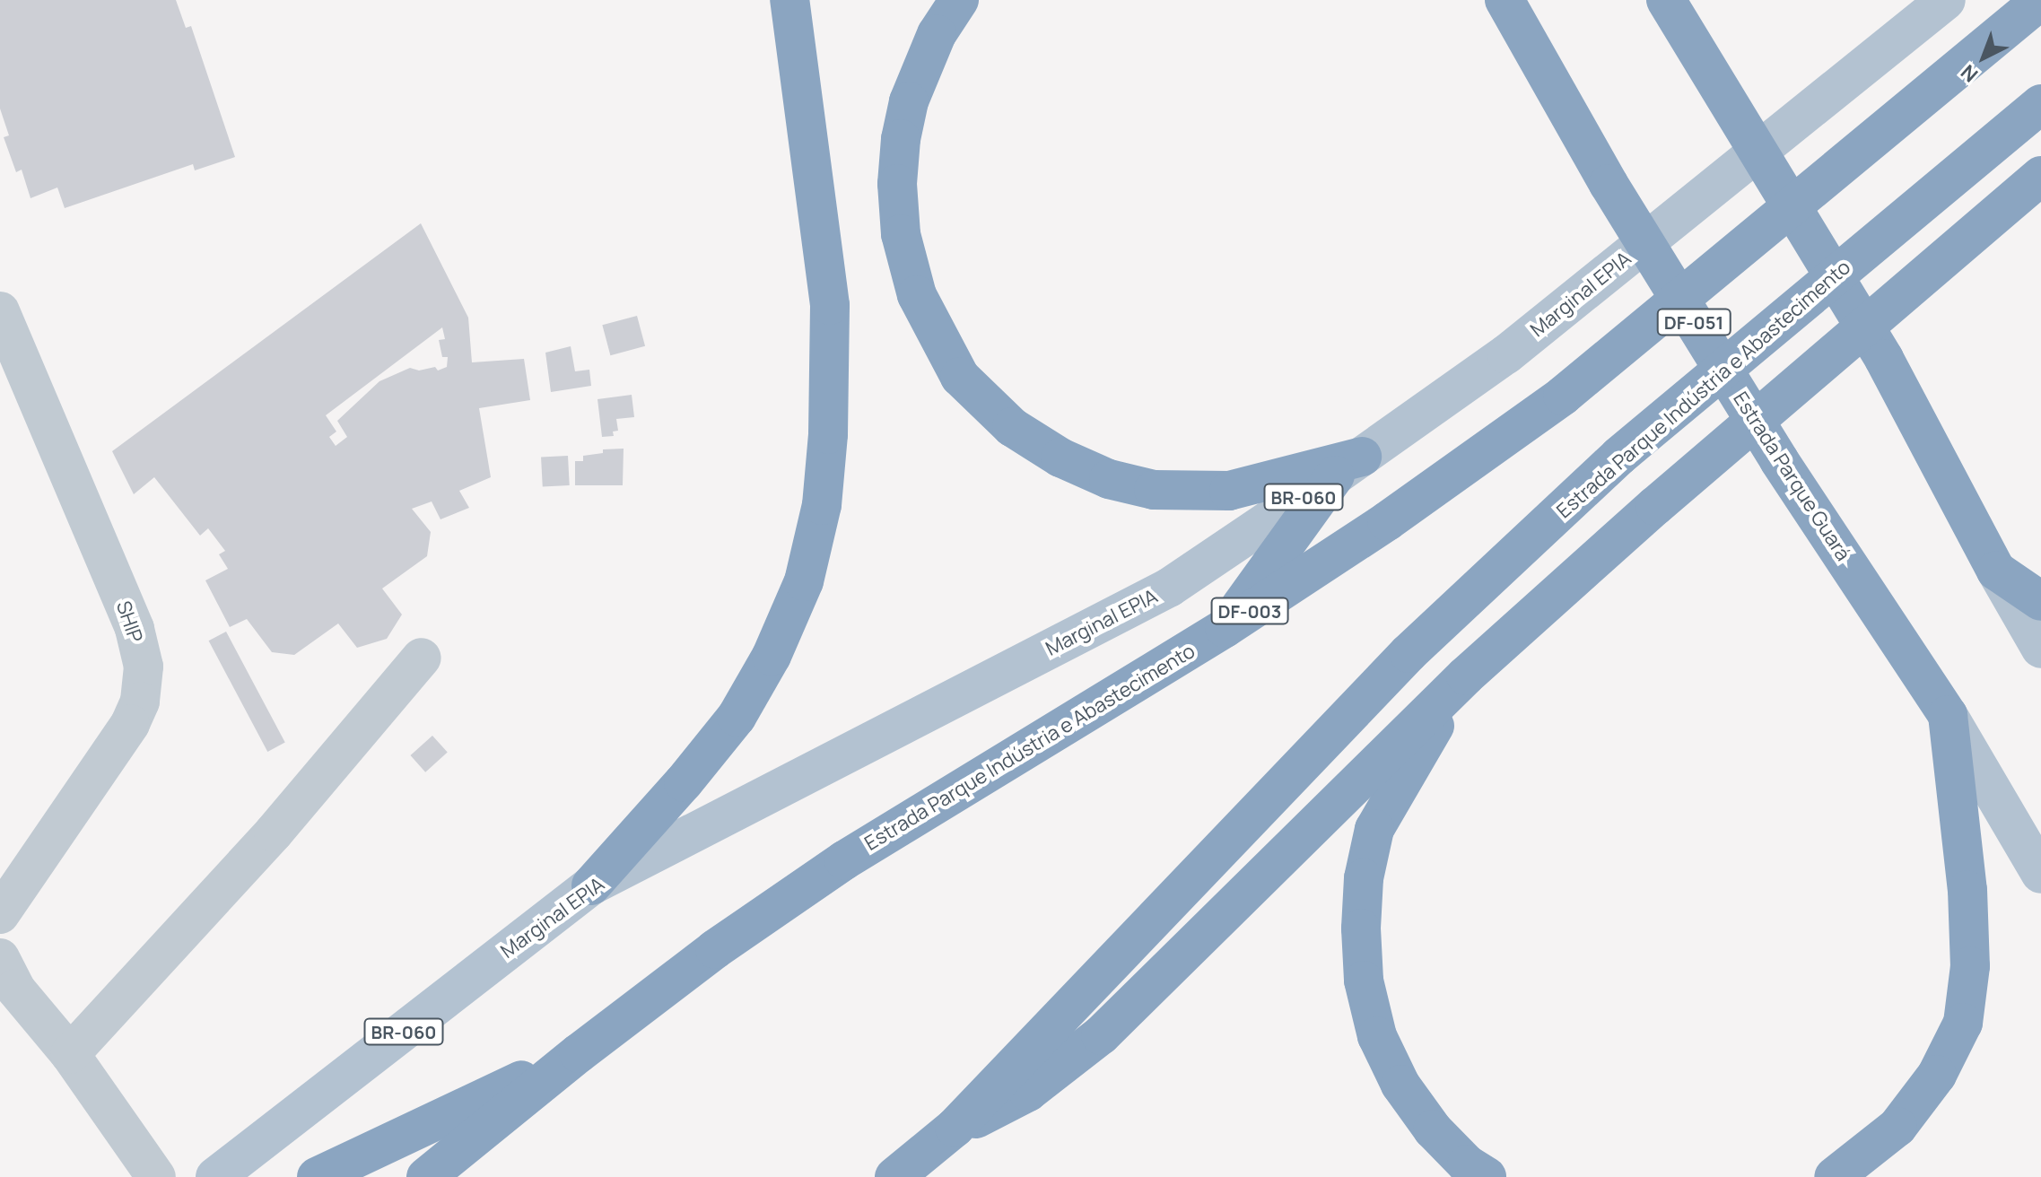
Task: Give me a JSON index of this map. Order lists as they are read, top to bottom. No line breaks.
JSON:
{"streets":{"highway":["DF-051","Estrada Parque Indústria e Abastecimento","Estrada Parque Guará","DF-003"],"main road":["Marginal EPIA","BR-060"],"lane":["SHIP"]},"north":"bottom left"}
